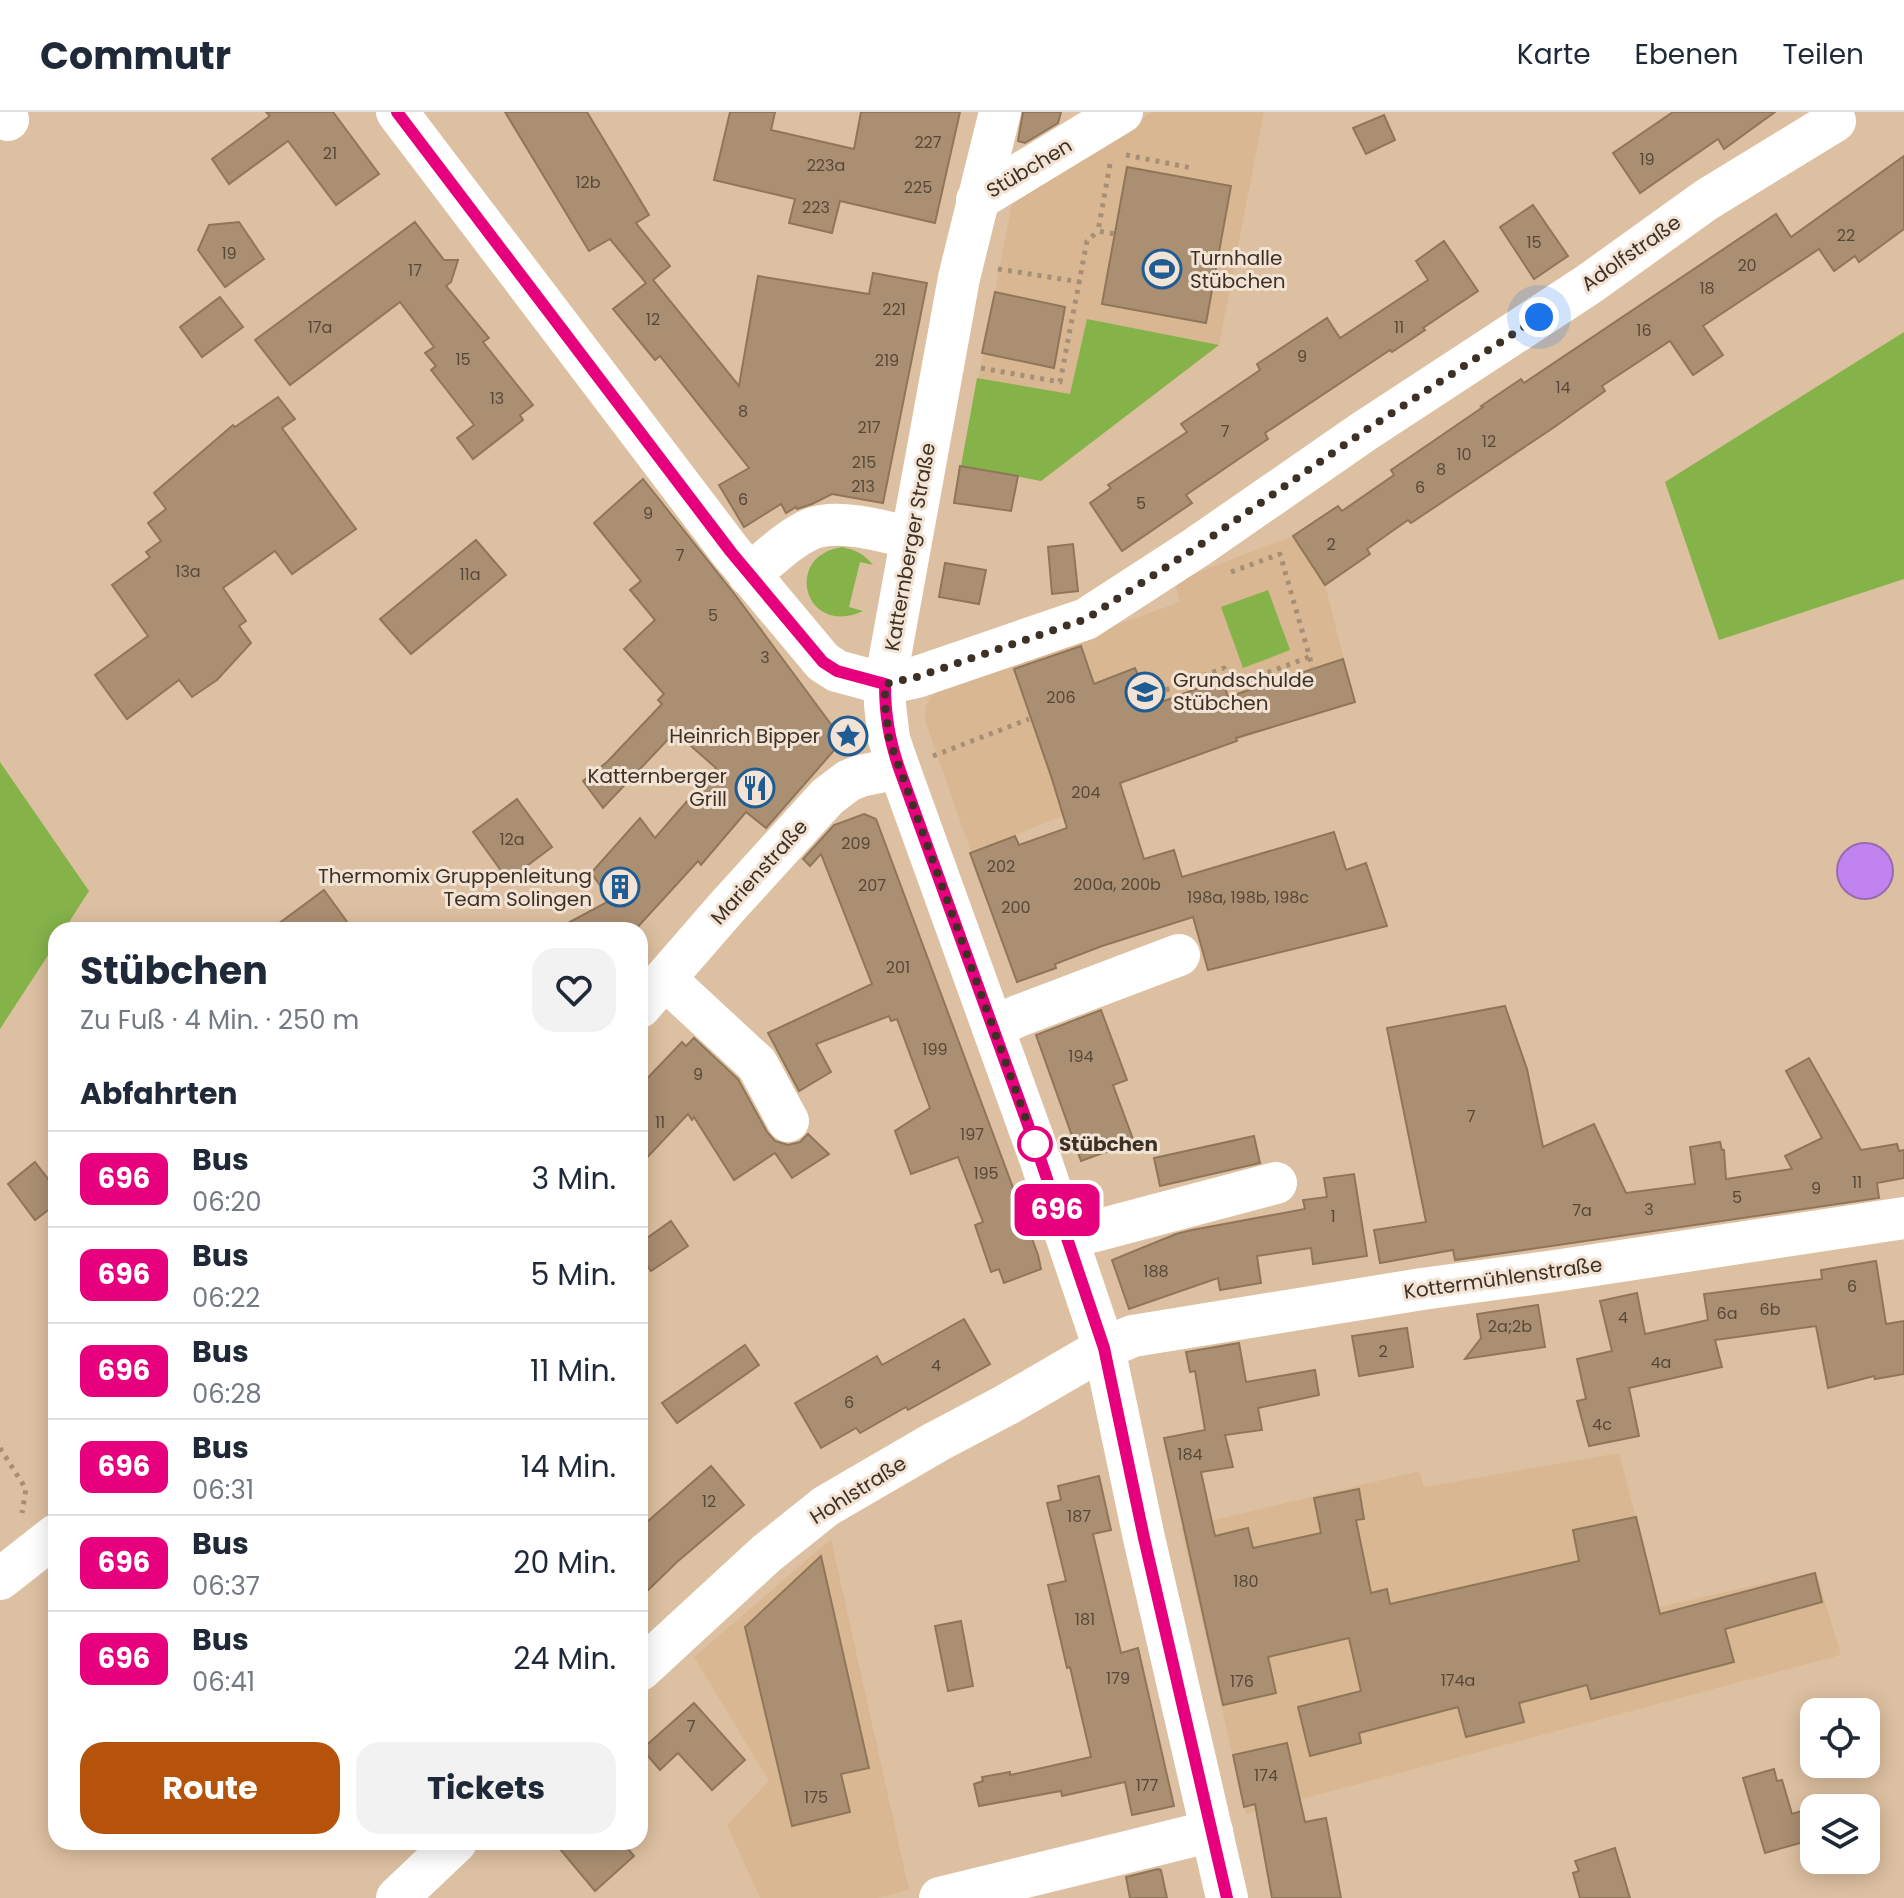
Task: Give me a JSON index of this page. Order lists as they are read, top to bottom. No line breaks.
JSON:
{"streets":{"street":["Stübchen","Adolfstraße","Katternberger Straße","Marienstraße","Kottermühlenstraße","Hohlstraße"]},"crossings":[["Stübchen","Katternberger Straße"],["Adolfstraße","Katternberger Straße"],["Katternberger Straße","Marienstraße"],["Katternberger Straße","Kottermühlenstraße"],["Katternberger Straße","Hohlstraße"],["Kottermühlenstraße","Hohlstraße"]],"places":{"sports":["Turnhalle Stübchen"],"school or university":["Grundschulde Stübchen"],"place":["Heinrich Bipper"],"restaurant":["Katternberger Grill"],"building":["Thermomix Gruppenleitung Team Solingen"],"other":["Stübchen"]},"lines":["bus line 696"],"house_numbers":["227","21","19","223a","12b","225","223","22","15","19","20","17","18","221","12","17a","11","16","9","15","219","14","13","8","217","7","12","10","215","8","213","6","6","5","9","2","7","13a","11a","5","3","206","204","12a","209","202","200a, 200b","207","198a, 198b, 198c","200","201","199","194","9","7","11","197","195","11","9","5","3","7a","1","188","6","6b","6a","4","2a;2b","2","4a","4","6","4c","184","12","187","180","181","179","174a","176","7","174","177","175"],"page":{"header":"Commutr","nav":["Karte","Ebenen","Teilen"],"on_map":"696","heading":[["Stübchen","Zu Fuß · 4 Min. · 250 m"],"Abfahrten"],"list":[{"mark":"696","name":"Bus","note":"06:20","value":"3 Min."},{"mark":"696","name":"Bus","note":"06:22","value":"5 Min."},{"mark":"696","name":"Bus","note":"06:28","value":"11 Min."},{"mark":"696","name":"Bus","note":"06:31","value":"14 Min."},{"mark":"696","name":"Bus","note":"06:37","value":"20 Min."},{"mark":"696","name":"Bus","note":"06:41","value":"24 Min."}],"buttons":["Route","Tickets"]}}
